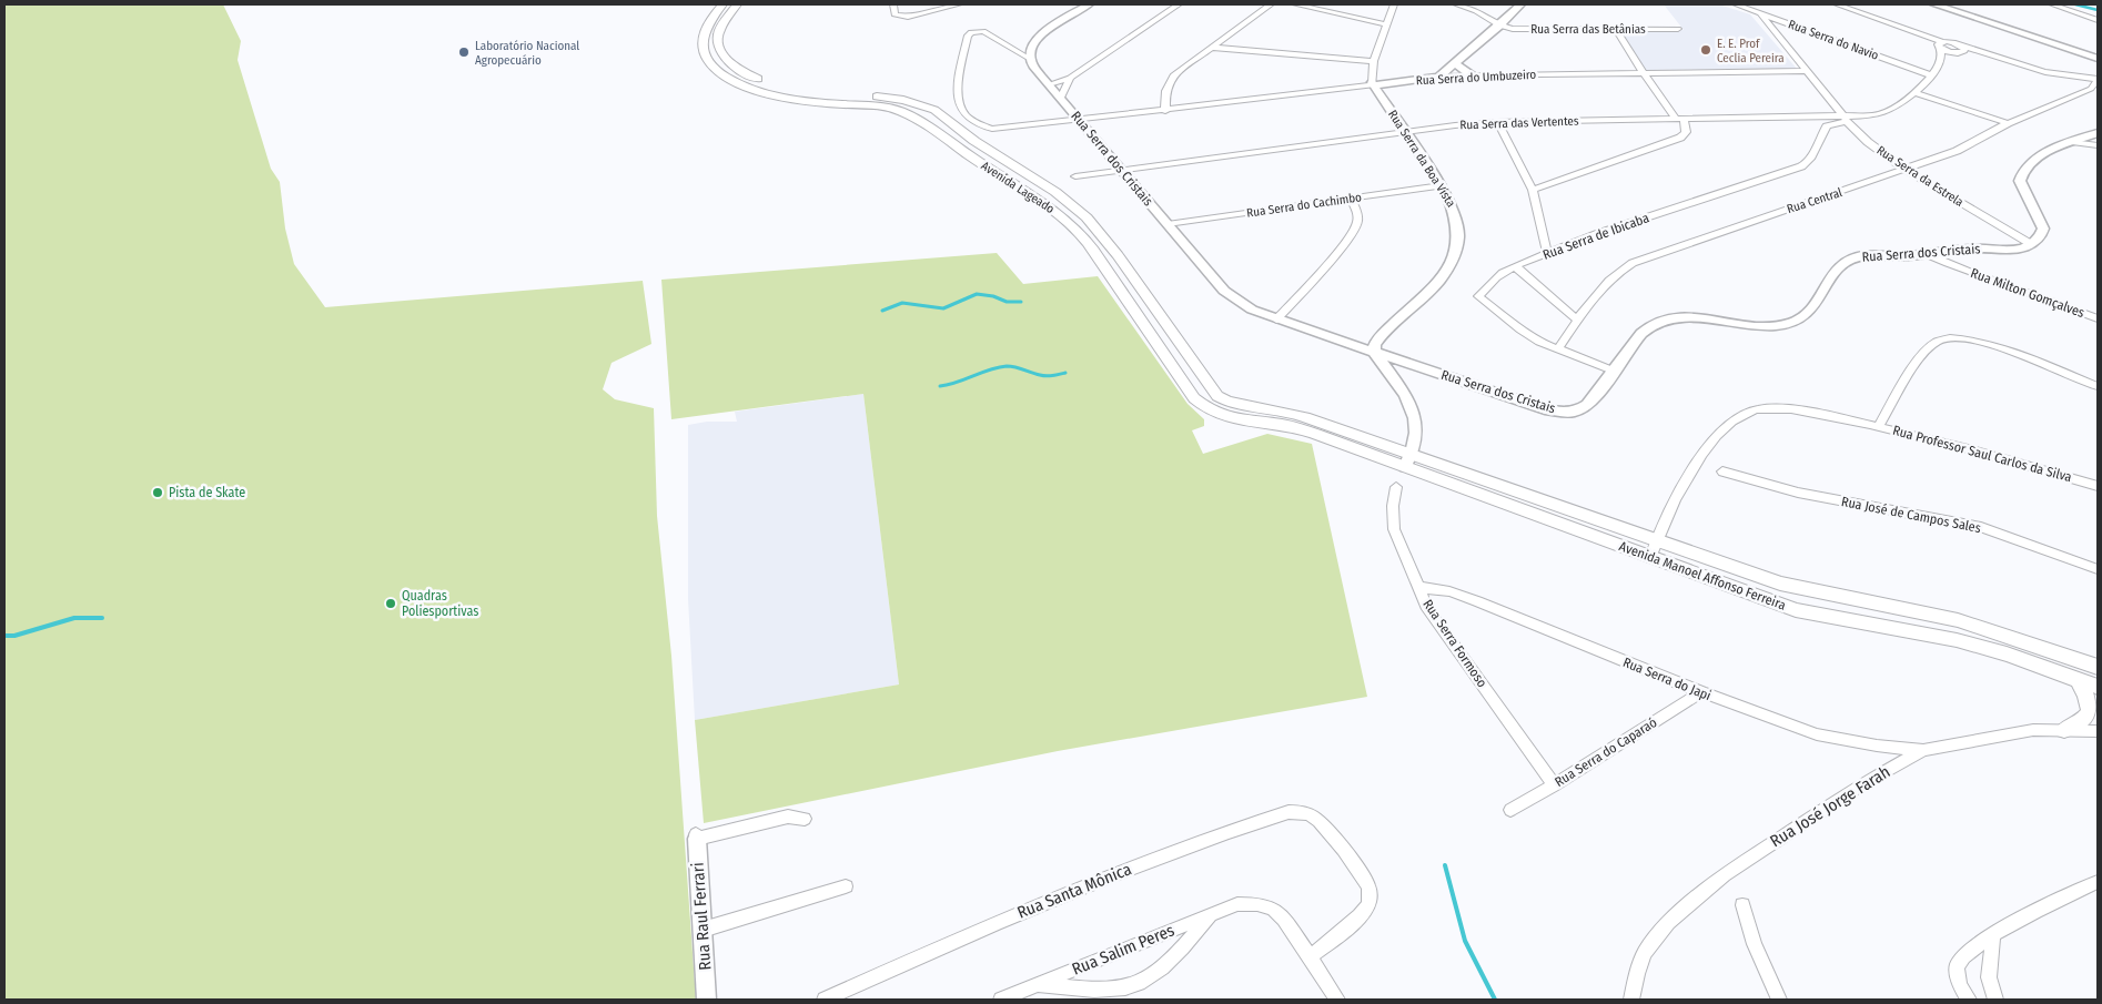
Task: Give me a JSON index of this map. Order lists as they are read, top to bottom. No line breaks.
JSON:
{"streets":{"main road":["Avenida Lageado","Avenida Manoel Affonso Ferreira"],"street":["Rua Serra das Betânias","Rua Serra do Navio","Rua Serra do Umbuzeiro","Rua Serra das Vertentes","Rua Serra dos Cristais","Rua Serra da Boa Vista","Rua Serra da Estrela","Rua Central","Rua Serra do Cachimbo","Rua Serra de Ibicaba","Rua Milton Gomçalves","Rua Professor Saul Carlos da Silva","Rua José de Campos Sales","Rua Serra Formoso","Rua Serra do Japi","Rua Serra do Caparaó","Rua José Jorge Farah","Rua Santa Mônica","Rua Raul Ferrari","Rua Salim Peres"]},"crossings":[["Rua Serra do Navio","Rua Serra das Vertentes"],["Rua Serra do Navio","Rua Serra da Estrela"],["Rua Serra do Umbuzeiro","Rua Serra dos Cristais"],["Rua Serra do Umbuzeiro","Rua Serra da Boa Vista"],["Rua Serra do Umbuzeiro","Rua Serra da Estrela"],["Rua Serra das Vertentes","Rua Serra dos Cristais"],["Rua Serra das Vertentes","Rua Serra da Boa Vista"],["Rua Serra das Vertentes","Rua Serra da Estrela"],["Rua Serra das Vertentes","Rua Serra de Ibicaba"],["Rua Serra dos Cristais","Rua Serra da Boa Vista"],["Rua Serra dos Cristais","Rua Serra da Estrela"],["Rua Serra dos Cristais","Rua Serra do Cachimbo"],["Rua Serra dos Cristais","Rua Serra de Ibicaba"],["Rua Serra dos Cristais","Rua Milton Gomçalves"],["Rua Serra da Boa Vista","Rua Serra do Cachimbo"],["Rua Serra da Estrela","Rua Central"],["Rua Serra da Estrela","Rua Serra de Ibicaba"],["Avenida Lageado","Avenida Manoel Affonso Ferreira"],["Rua Central","Rua Serra de Ibicaba"],["Rua Professor Saul Carlos da Silva","Avenida Manoel Affonso Ferreira"],["Rua Serra Formoso","Rua Serra do Japi"],["Rua Serra Formoso","Rua Serra do Caparaó"],["Rua Serra do Japi","Rua Serra do Caparaó"],["Rua Serra do Japi","Rua José Jorge Farah"],["Rua Santa Mônica","Rua Salim Peres"]],"places":["E. E. Prof Ceclia Pereira","Laboratório Nacional Agropecuário","Pista de Skate","Quadras Poliesportivas"]}
